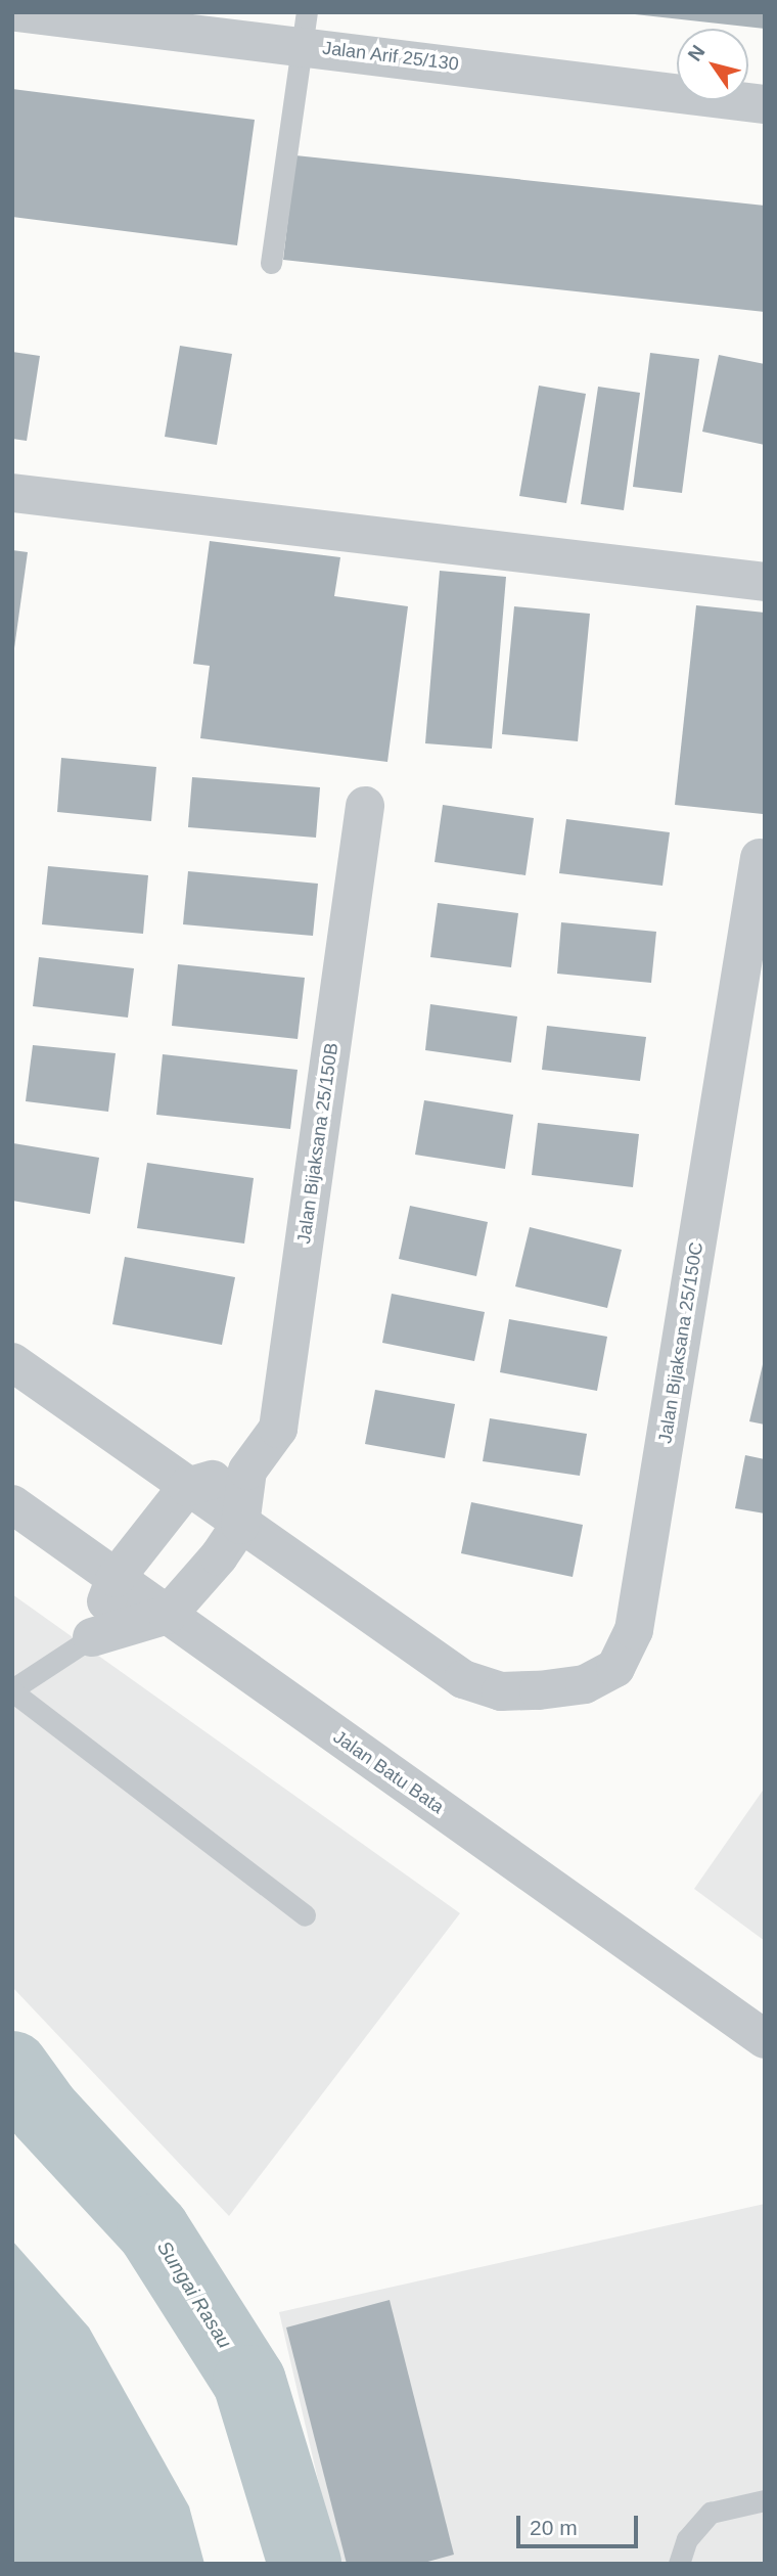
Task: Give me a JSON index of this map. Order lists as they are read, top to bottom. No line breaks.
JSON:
{"streets":{"street":["Jalan Arif 25/130","Jalan Bijaksana 25/150B","Jalan Bijaksana 25/150C","Jalan Batu Bata"]},"water":["Sungai Rasau"],"scale_bar":"20 m","north":"top left"}
